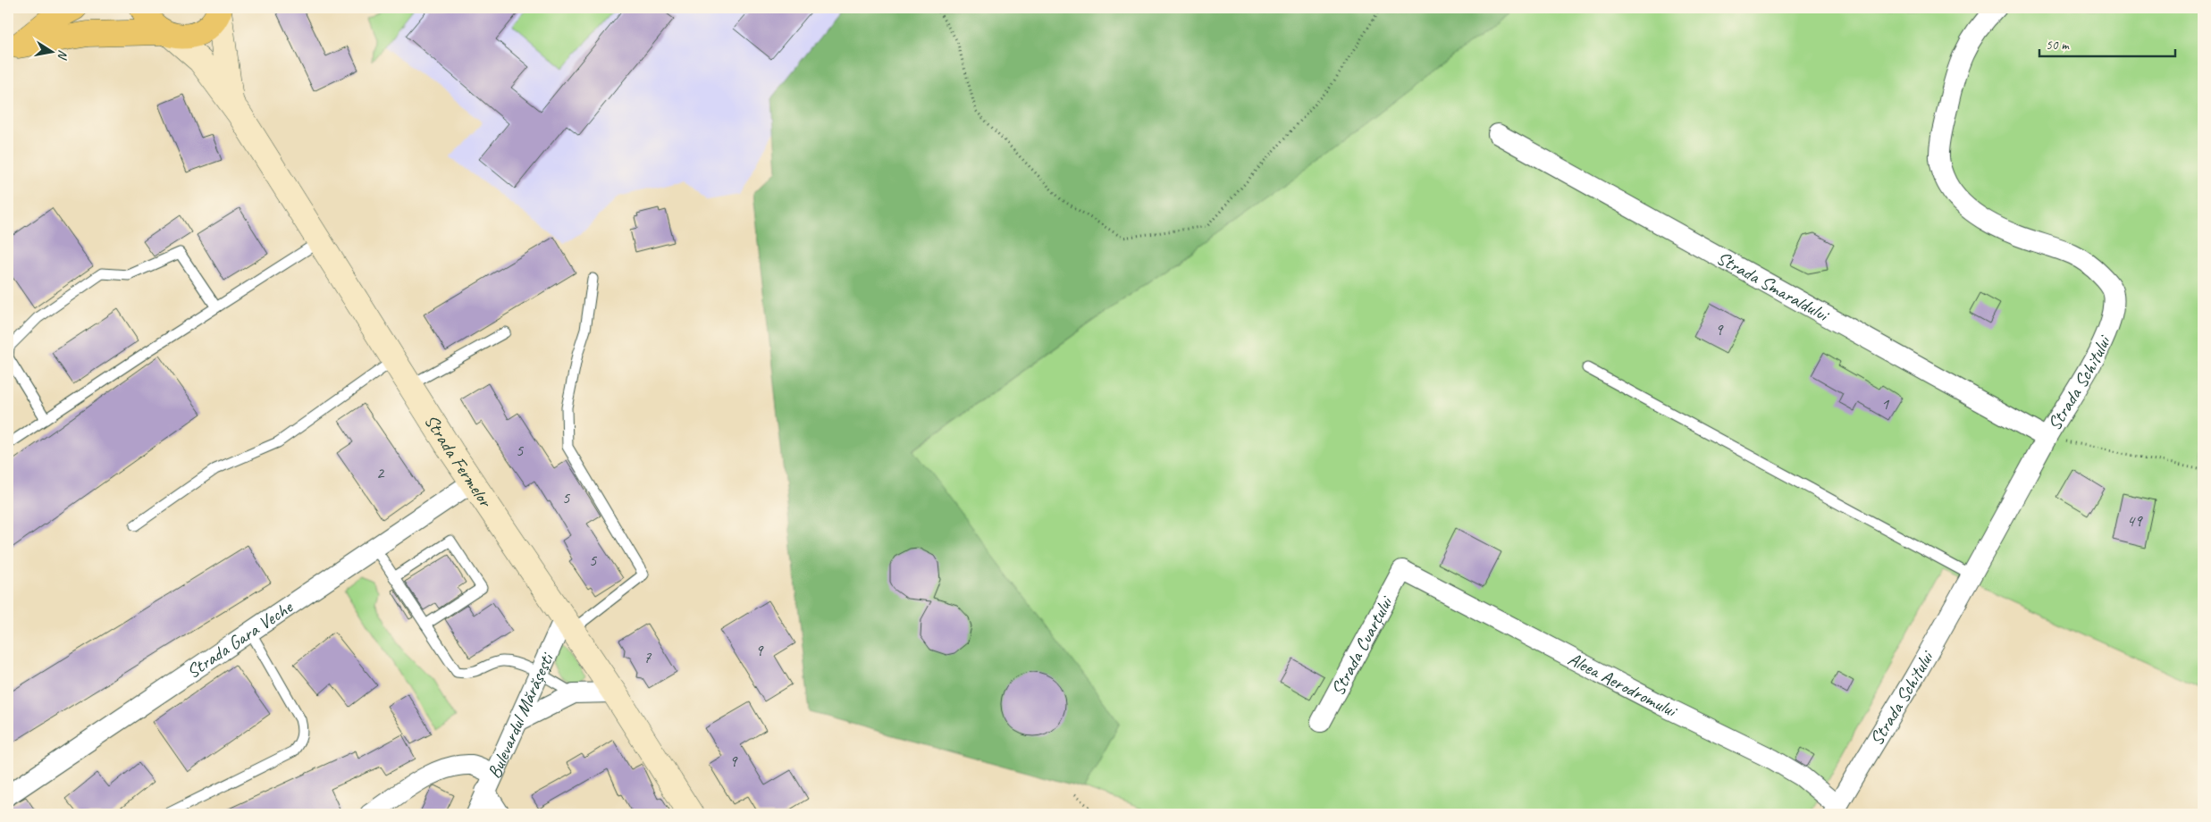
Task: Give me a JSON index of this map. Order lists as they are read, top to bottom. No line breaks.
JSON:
{"streets":{"street":["Strada Smaraldului","Strada Schitului","Strada Fermelor","Strada Gara Veche","Strada Cuarțului","Aleea Aerodromului","Bulevardul Mărășești"]},"crossings":[["Strada Smaraldului","Strada Schitului"],["Strada Schitului","Aleea Aerodromului"],["Strada Fermelor","Strada Gara Veche"],["Strada Fermelor","Bulevardul Mărășești"],["Strada Cuarțului","Aleea Aerodromului"]],"house_numbers":["9","1","5","2","5","49","5","9","7","9"],"scale_bar":"50 m","north":"right"}
